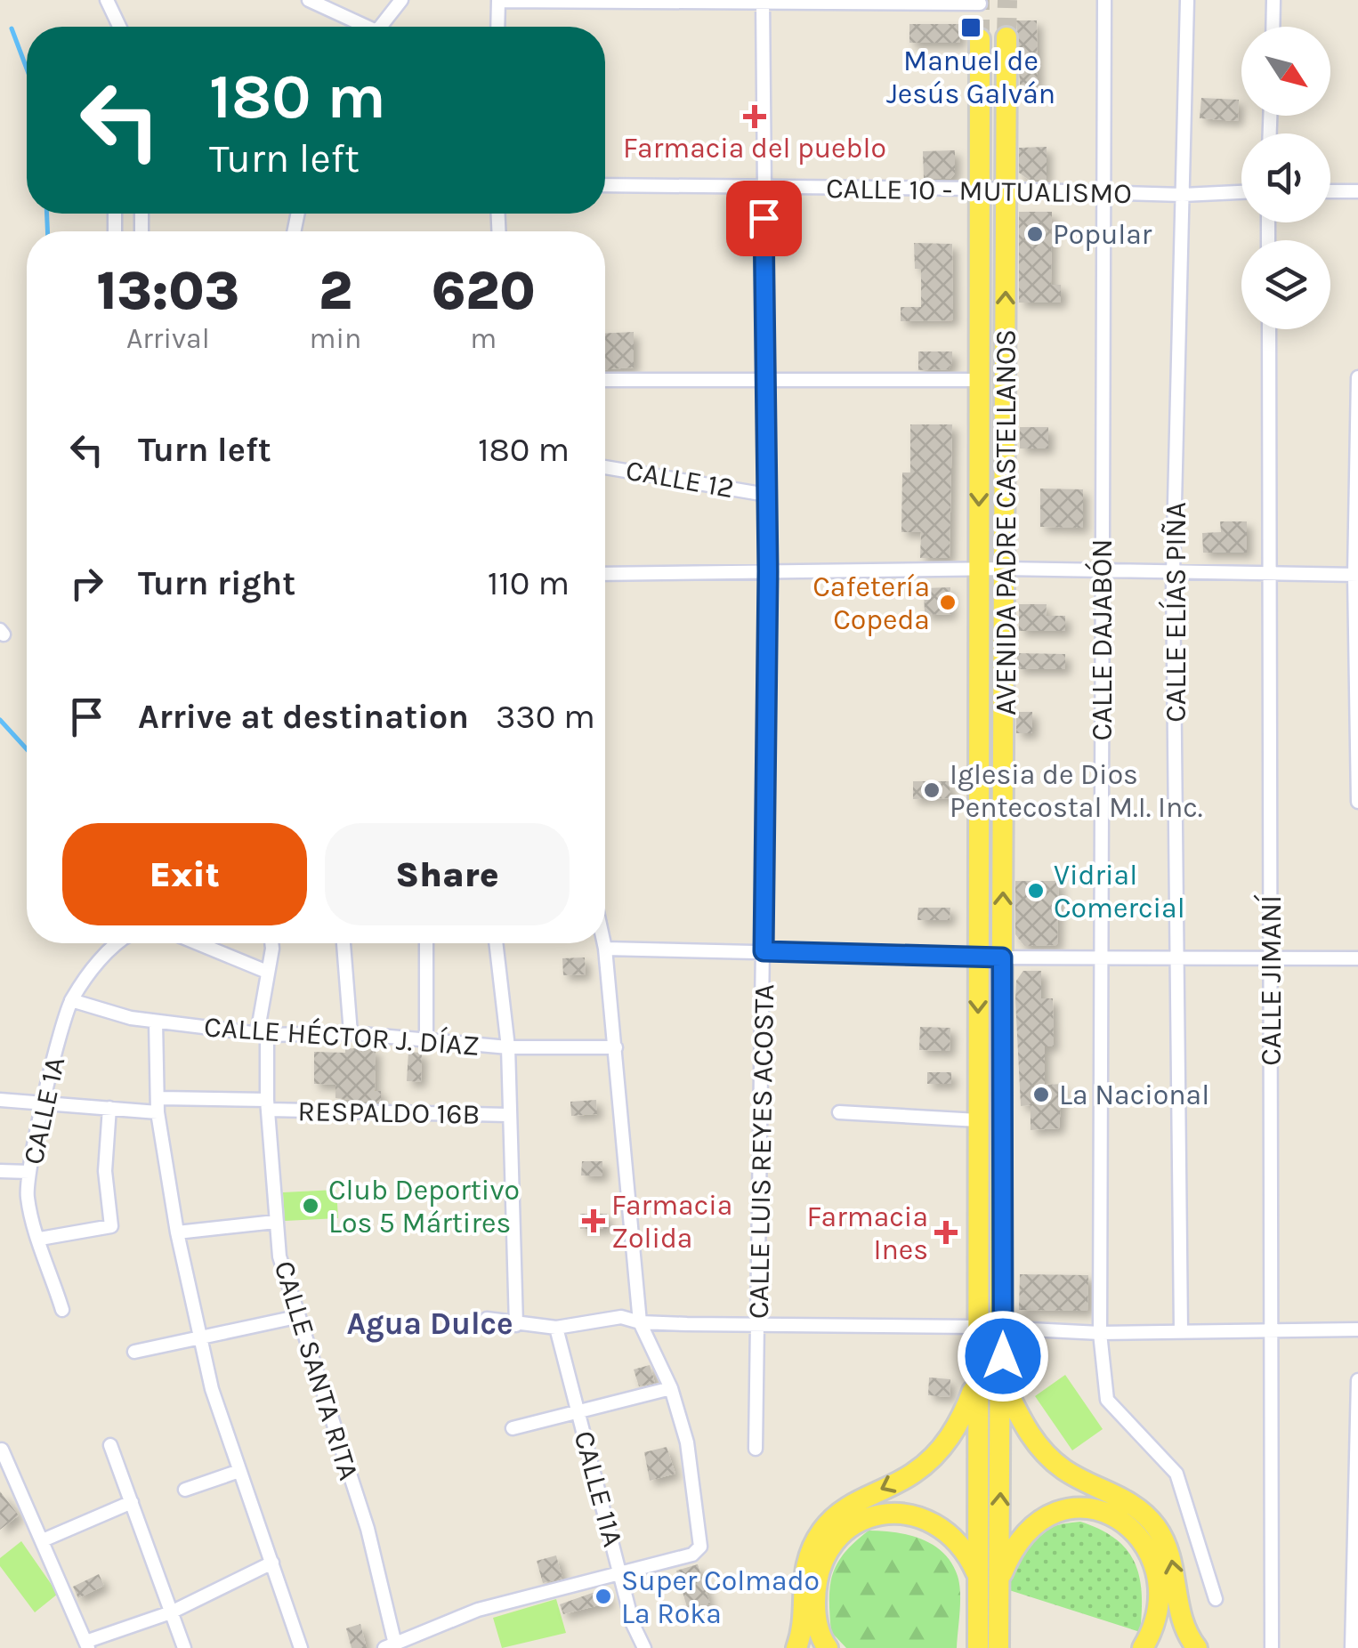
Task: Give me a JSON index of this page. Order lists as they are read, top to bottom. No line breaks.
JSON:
{"streets":{"main road":["AVENIDA PADRE CASTELLANOS"],"street":["CALLE 10 - MUTUALISMO","CALLE 12","CALLE ELÍAS PIÑA","CALLE DAJABÓN","CALLE JIMANÍ","CALLE HÉCTOR J. DÍAZ","CALLE 1A","RESPALDO 16B","CALLE LUIS REYES ACOSTA","CALLE SANTA RITA","CALLE 11A"]},"crossings":[["CALLE 10 - MUTUALISMO","AVENIDA PADRE CASTELLANOS"],["CALLE 10 - MUTUALISMO","CALLE ELÍAS PIÑA"],["CALLE 10 - MUTUALISMO","CALLE DAJABÓN"],["CALLE 10 - MUTUALISMO","CALLE LUIS REYES ACOSTA"],["CALLE 12","CALLE LUIS REYES ACOSTA"],["CALLE HÉCTOR J. DÍAZ","CALLE 1A"],["CALLE HÉCTOR J. DÍAZ","CALLE SANTA RITA"],["CALLE 1A","RESPALDO 16B"],["RESPALDO 16B","CALLE SANTA RITA"]],"districts":["Agua Dulce"],"places":{"transit":["Manuel de Jesús Galván"],"health":["Farmacia del pueblo","Farmacia Zolida","Farmacia Ines"],"other":["Popular","Cafetería Copeda","Iglesia de Dios Pentecostal M.I. Inc.","Vidrial Comercial","La Nacional","Club Deportivo Los 5 Mártires","Super Colmado La Roka"]},"north":"bottom right","page":{"turn":["180 m","Turn left"],"eta":["13:03","Arrival","2","min","620","m"],"list":[{"name":"Turn left","value":"180 m"},{"name":"Turn right","value":"110 m"},{"name":"Arrive at destination","value":"330 m"}],"buttons":["Exit","Share"]}}
